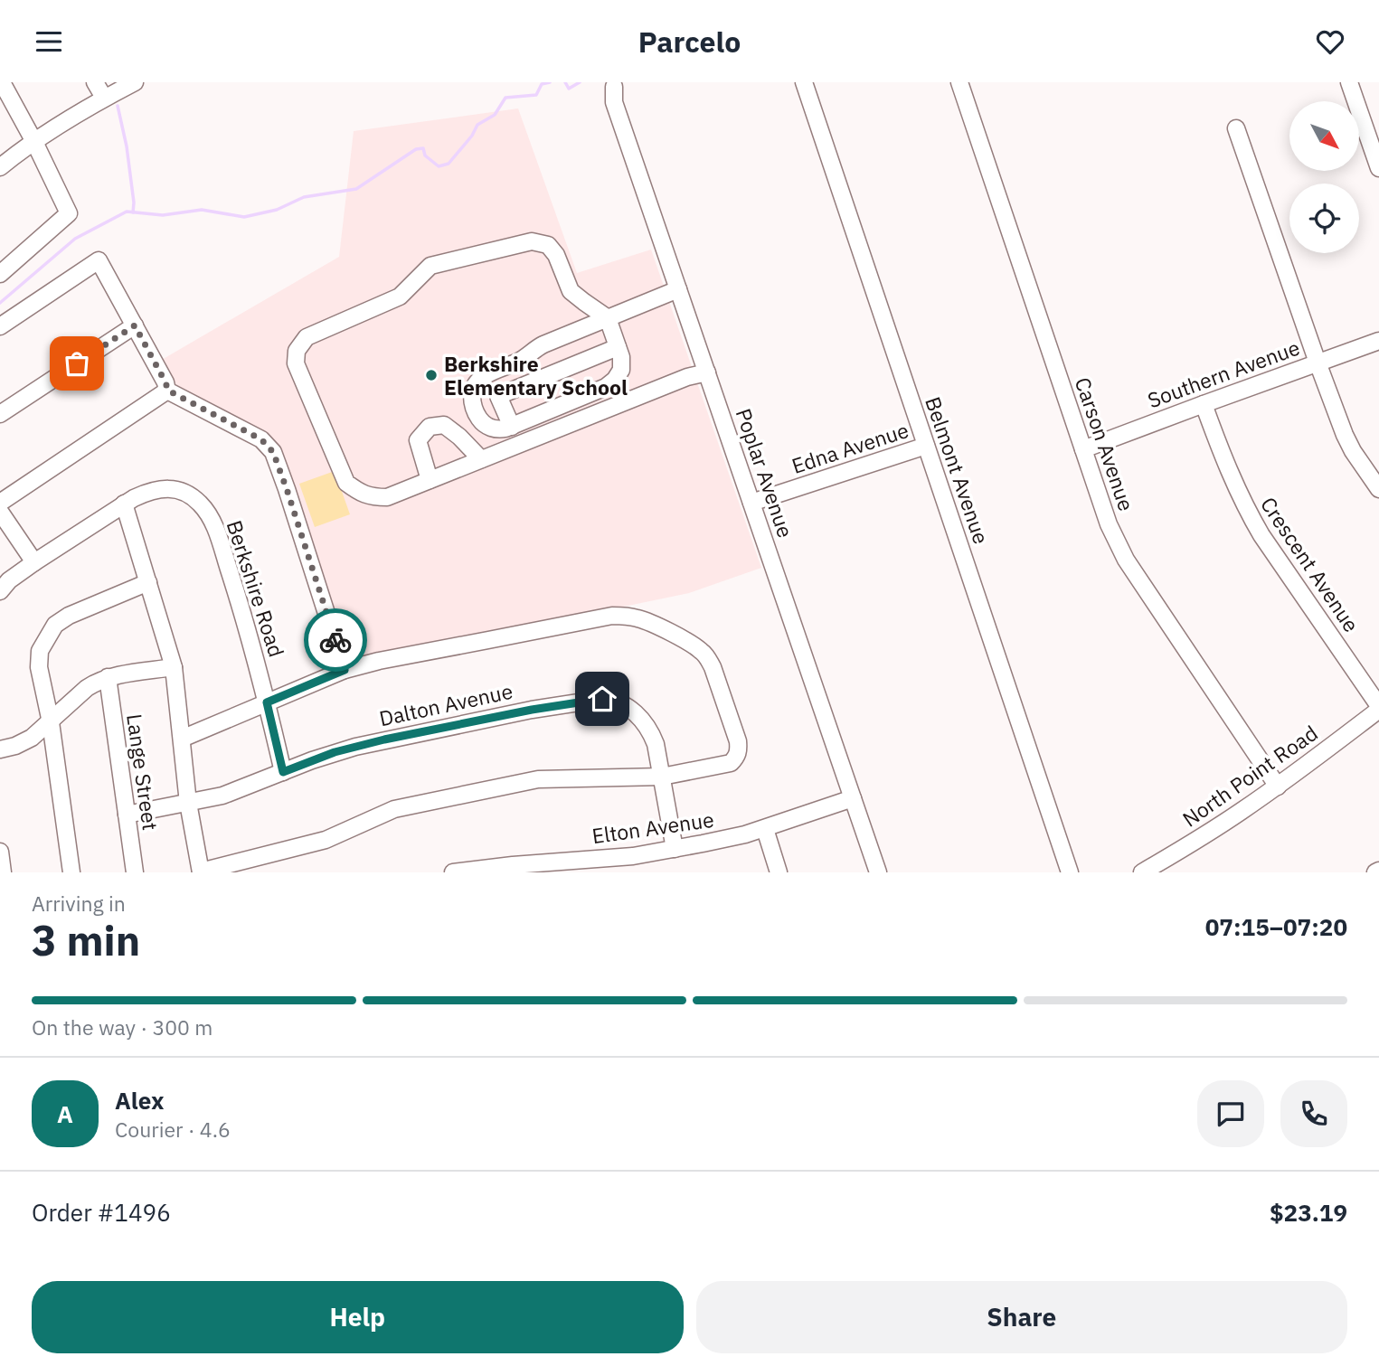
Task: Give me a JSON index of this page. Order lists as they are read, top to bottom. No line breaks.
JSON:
{"streets":{"street":["Southern Avenue","Carson Avenue","Edna Avenue","Belmont Avenue","Poplar Avenue","Crescent Avenue","Berkshire Road","Dalton Avenue","Lange Street","North Point Road","Elton Avenue"]},"crossings":[["Southern Avenue","Carson Avenue"],["Southern Avenue","Crescent Avenue"],["Carson Avenue","North Point Road"],["Edna Avenue","Belmont Avenue"],["Edna Avenue","Poplar Avenue"],["Poplar Avenue","Elton Avenue"],["Crescent Avenue","North Point Road"],["Berkshire Road","Dalton Avenue"],["Dalton Avenue","Lange Street"],["Dalton Avenue","Elton Avenue"]],"places":["Berkshire Elementary School"],"north":"bottom right","page":{"header":"Parcelo","heading":["3 min","Arriving in","07:15–07:20"],"panel":["Alex","Courier · 4.6","Order #1496","$23.19"],"bar":"On the way · 300 m","round":"A","buttons":["Help","Share"]}}
